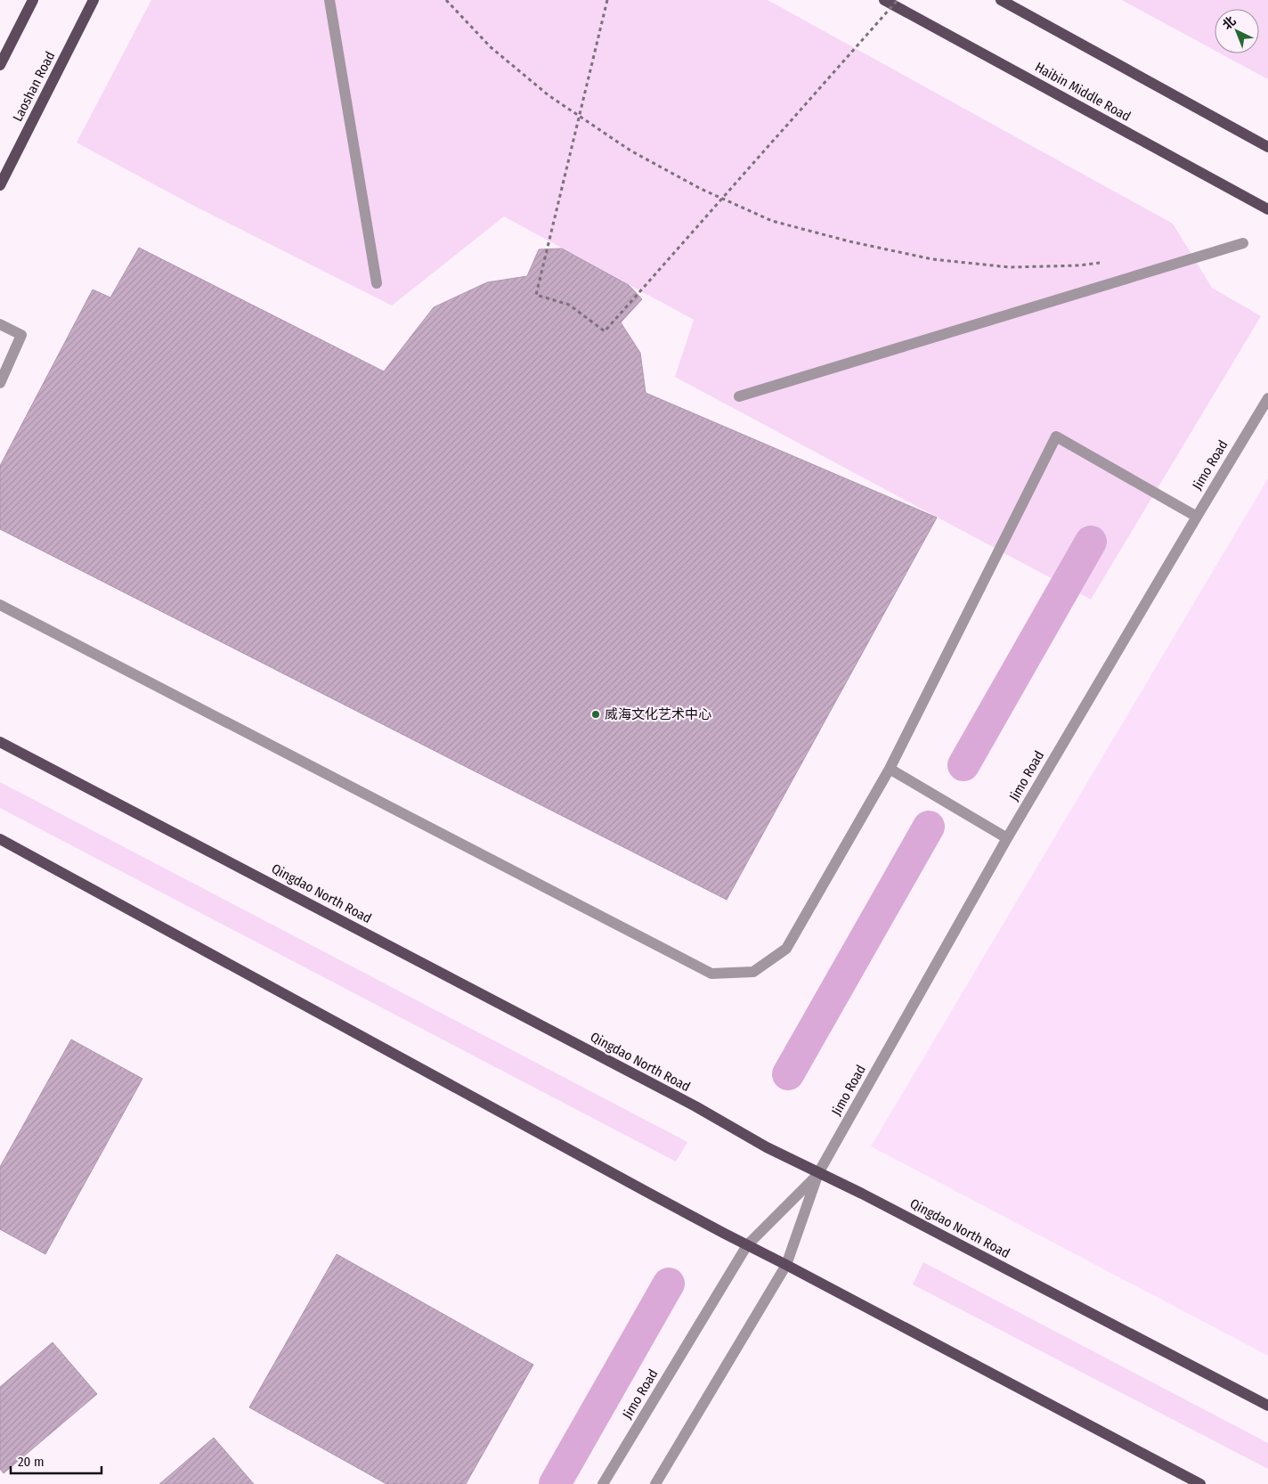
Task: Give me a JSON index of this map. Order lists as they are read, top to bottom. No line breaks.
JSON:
{"streets":{"main road":["Laoshan Road","Haibin Middle Road","Qingdao North Road"],"street":["Jimo Road"]},"crossings":[["Jimo Road","Qingdao North Road"]],"places":["威海文化艺术中心"],"scale_bar":"20 m","north":"top left"}
